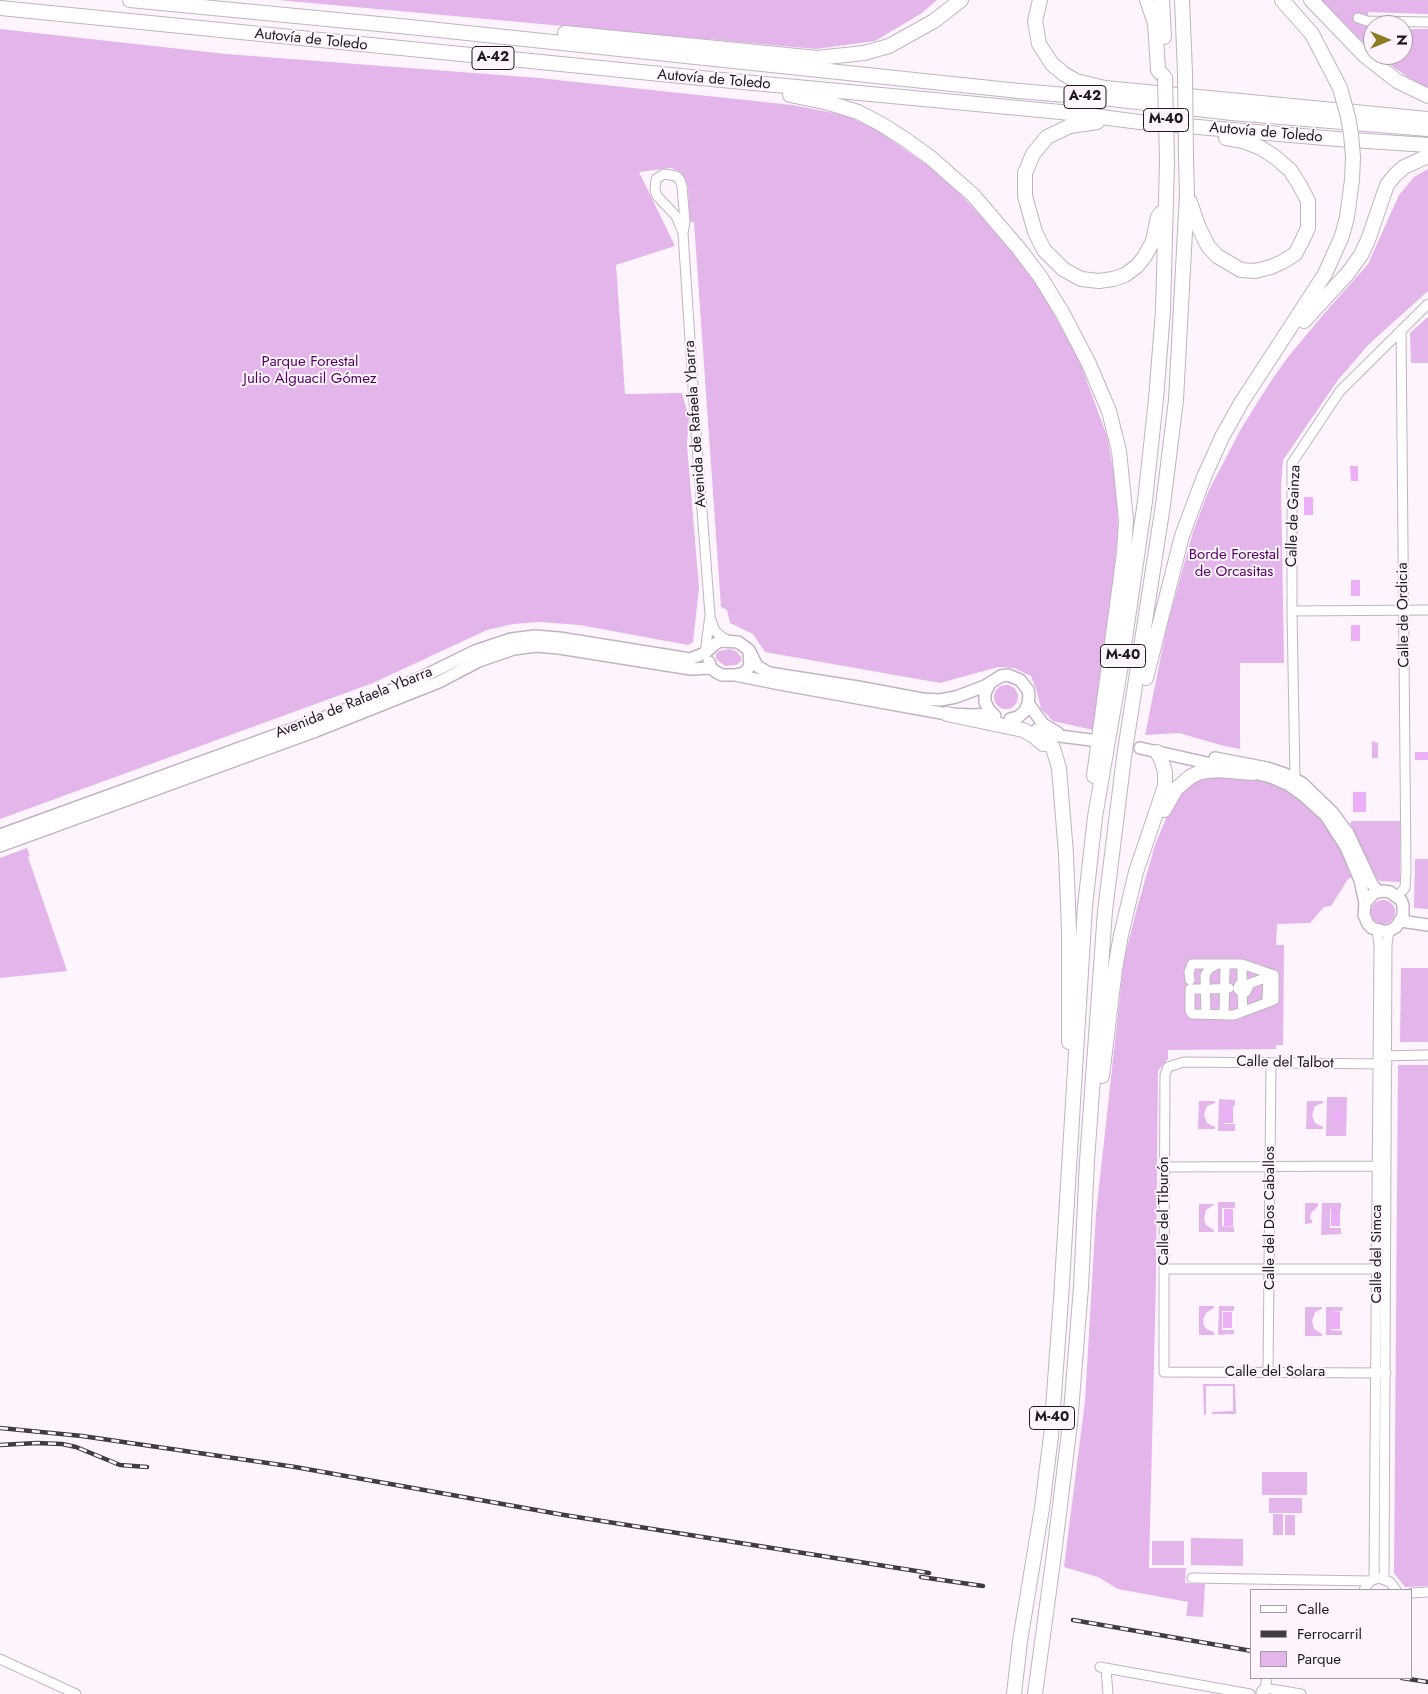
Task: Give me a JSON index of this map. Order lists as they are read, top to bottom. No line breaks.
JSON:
{"streets":{"highway":["Autovía de Toledo","A-42","M-40"],"main road":["Avenida de Rafaela Ybarra"],"street":["Calle de Gainza","Calle de Ordicia","Calle del Talbot","Calle del Tiburón","Calle del Dos Caballos","Calle del Simca","Calle del Solara"]},"crossings":[["Calle de Gainza","Calle de Ordicia"],["Calle de Ordicia","Calle del Simca"],["Calle del Talbot","Calle del Tiburón"],["Calle del Talbot","Calle del Dos Caballos"],["Calle del Talbot","Calle del Simca"],["Calle del Tiburón","Calle del Solara"],["Calle del Dos Caballos","Calle del Solara"],["Calle del Simca","Calle del Solara"]],"parks":["Parque Forestal Julio Alguacil Gómez","Borde Forestal de Orcasitas"],"legend":["Calle","Ferrocarril","Parque"],"north":"right"}
